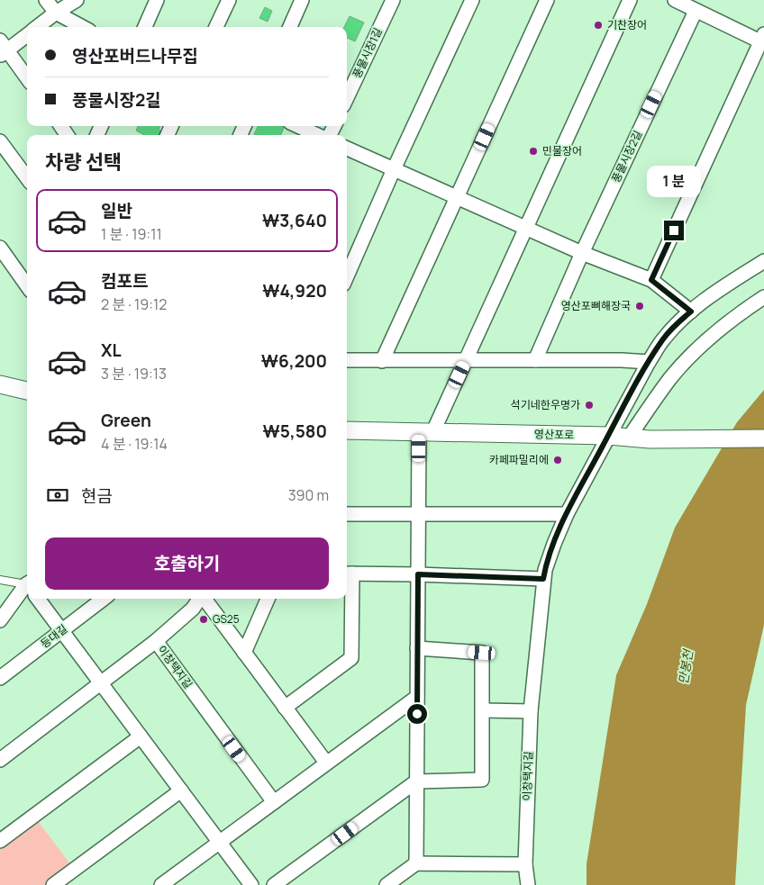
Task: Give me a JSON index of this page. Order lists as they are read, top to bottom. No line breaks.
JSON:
{"streets":{"street":["풍물시장1길","풍물시장2길","영산포로","등대길","이창택지길"]},"crossings":[["영산포로","이창택지길"]],"water":["만봉천"],"places":["기찬장어","민물장어","영산포뼈해장국","석기네한우명가","카페파밀리에","GS25"],"page":{"banner":["영산포버드나무집","풍물시장2길"],"heading":"차량 선택","bubble":"1 분","list":[{"name":"일반","note":"1 분 · 19:11","value":"₩3,640"},{"name":"컴포트","note":"2 분 · 19:12","value":"₩4,920"},{"name":"XL","note":"3 분 · 19:13","value":"₩6,200"},{"name":"Green","note":"4 분 · 19:14","value":"₩5,580"}],"pay":["현금","390 m"],"buttons":"호출하기"}}
